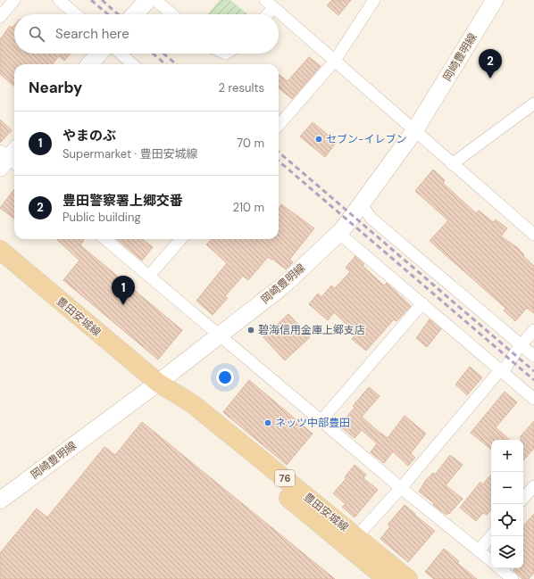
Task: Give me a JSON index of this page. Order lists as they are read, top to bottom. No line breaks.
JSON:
{"streets":{"main road":["岡崎豊明線","豊田安城線","76"]},"crossings":[["岡崎豊明線","豊田安城線"]],"places":["セブン-イレブン","碧海信用金庫上郷支店","ネッツ中部豊田"],"page":{"search":"Search here","pins":["2","1"],"heading":["Nearby","2 results"],"list":[{"mark":"1","name":"やまのぶ","note":"Supermarket · 豊田安城線","value":"70 m"},{"mark":"2","name":"豊田警察署上郷交番","note":"Public building","value":"210 m"}],"map_buttons":["+","−"]}}
